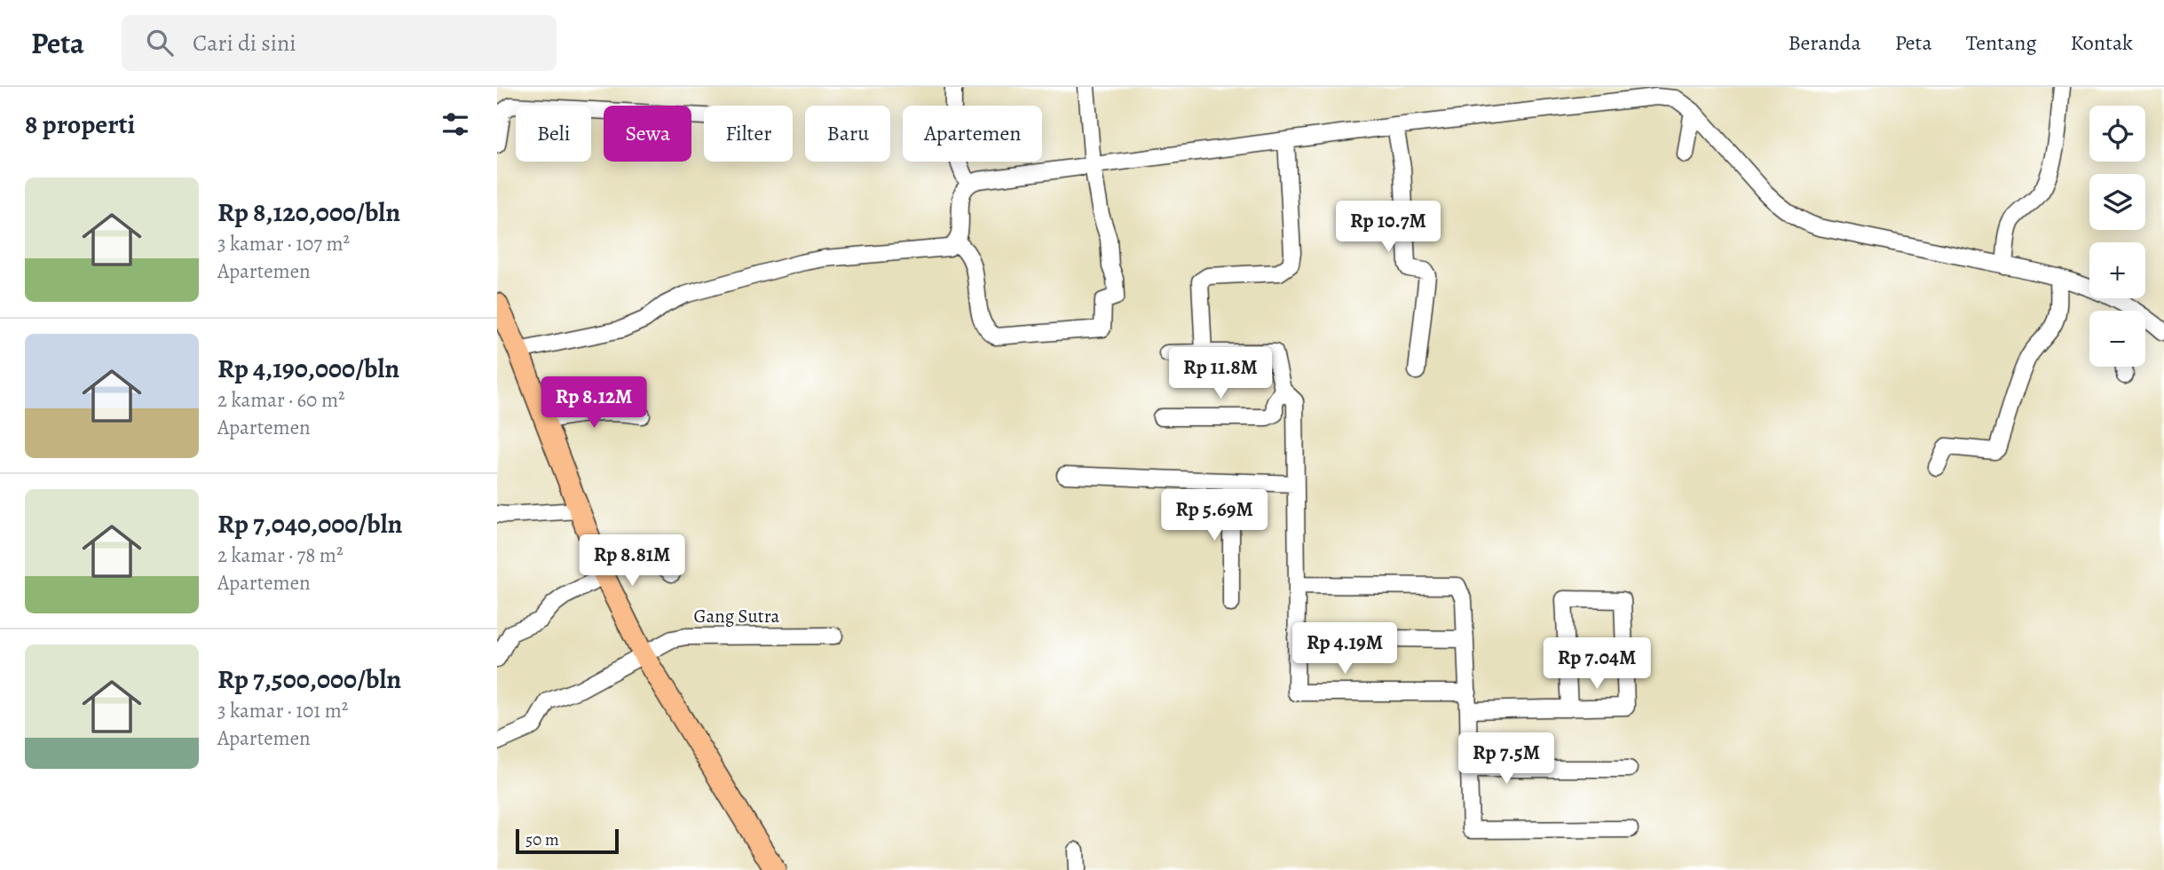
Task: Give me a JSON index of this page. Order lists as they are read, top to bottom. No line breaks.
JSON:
{"streets":{"street":["Gang Sutra"]},"scale_bar":"50 m","page":{"header":"Peta","search":"Cari di sini","nav":["Beranda","Peta","Tentang","Kontak"],"heading":"8 properti","map_buttons":["+","−"],"chip":["Beli","Sewa","Filter","Baru","Apartemen"],"list":[{"name":"Rp 8,120,000/bln","note":"3 kamar · 107 m² · Apartemen"},{"name":"Rp 4,190,000/bln","note":"2 kamar · 60 m² · Apartemen"},{"name":"Rp 7,040,000/bln","note":"2 kamar · 78 m² · Apartemen"},{"name":"Rp 7,500,000/bln","note":"3 kamar · 101 m² · Apartemen"}],"price":["Rp 10.7M","Rp 11.8M","Rp 8.12M","Rp 5.69M","Rp 8.81M","Rp 4.19M","Rp 7.04M","Rp 7.5M"],"scale":"50 m"}}
